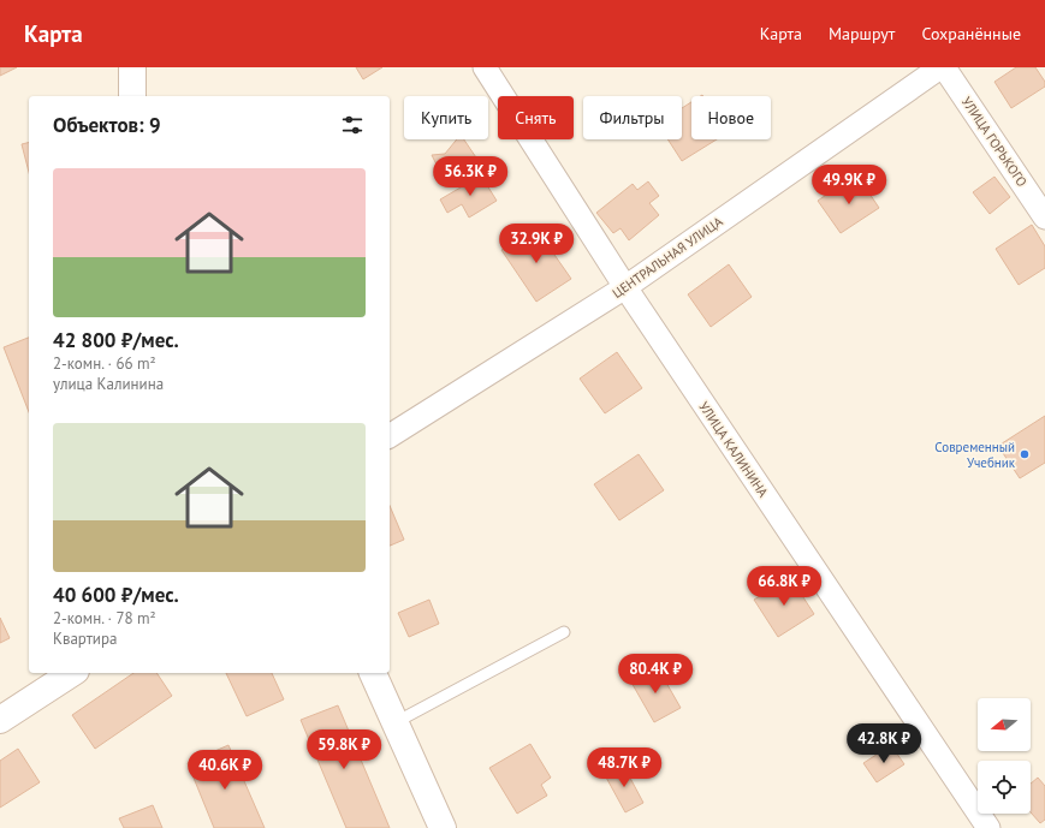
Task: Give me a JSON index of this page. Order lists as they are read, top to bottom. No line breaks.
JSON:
{"streets":{"street":["УЛИЦА ГОРЬКОГО","ЦЕНТРАЛЬНАЯ УЛИЦА","УЛИЦА КАЛИНИНА"]},"crossings":[["УЛИЦА ГОРЬКОГО","ЦЕНТРАЛЬНАЯ УЛИЦА"],["ЦЕНТРАЛЬНАЯ УЛИЦА","УЛИЦА КАЛИНИНА"]],"places":["Современный Учебник"],"north":"left","page":{"header":"Карта","nav":["Карта","Маршрут","Сохранённые"],"chip":["Купить","Снять","Фильтры","Новое"],"heading":"Объектов: 9","list":[{"name":"42 800 ₽/мес.","note":"2-комн. · 66 m² · улица Калинина"},{"name":"40 600 ₽/мес.","note":"2-комн. · 78 m² · Квартира"}],"price":["56.3K ₽","49.9K ₽","32.9K ₽","66.8K ₽","80.4K ₽","42.8K ₽","59.8K ₽","48.7K ₽","40.6K ₽"]}}
